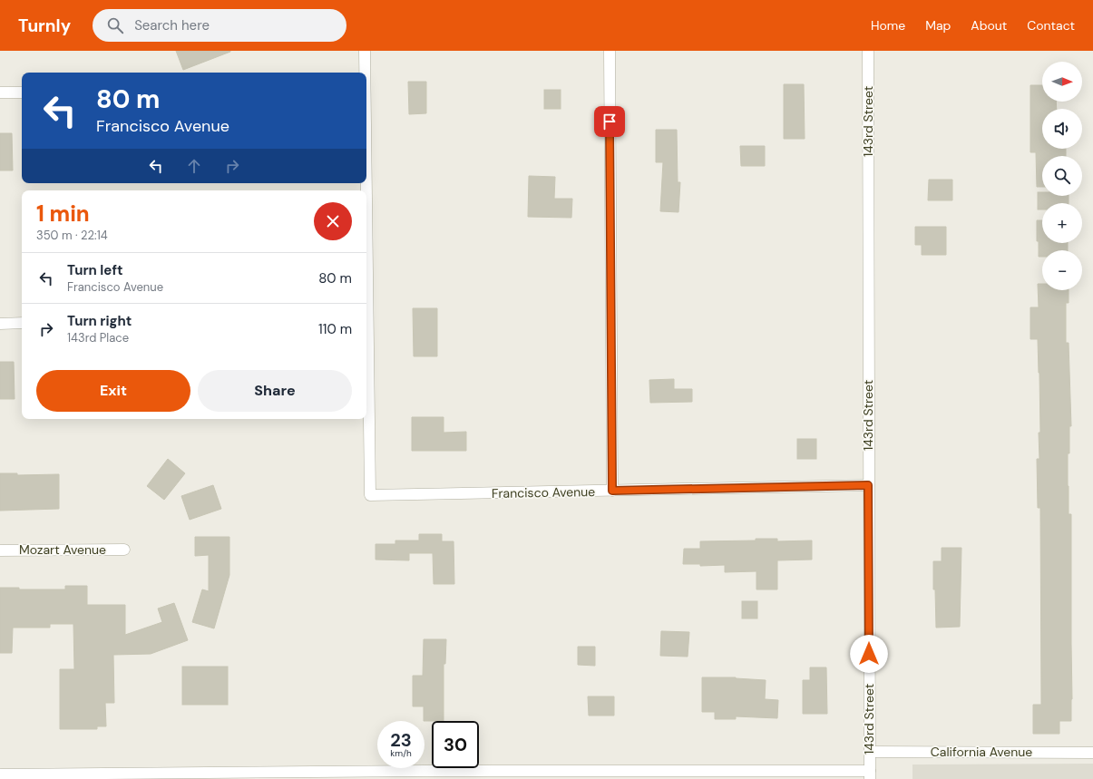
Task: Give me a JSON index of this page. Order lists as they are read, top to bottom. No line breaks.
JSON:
{"streets":{"street":["143rd Street","Francisco Avenue","Mozart Avenue","California Avenue"]},"crossings":[["143rd Street","Francisco Avenue"],["143rd Street","California Avenue"]],"north":"right","page":{"header":"Turnly","search":"Search here","nav":["Home","Map","About","Contact"],"map_buttons":["+","−"],"turn":["80 m","Francisco Avenue"],"heading":["1 min","350 m · 22:14"],"list":[{"name":"Turn left","note":"Francisco Avenue","value":"80 m"},{"name":"Turn right","note":"143rd Place","value":"110 m"}],"buttons":["Exit","Share"],"speed":"23 km/h","limit":"30"}}
